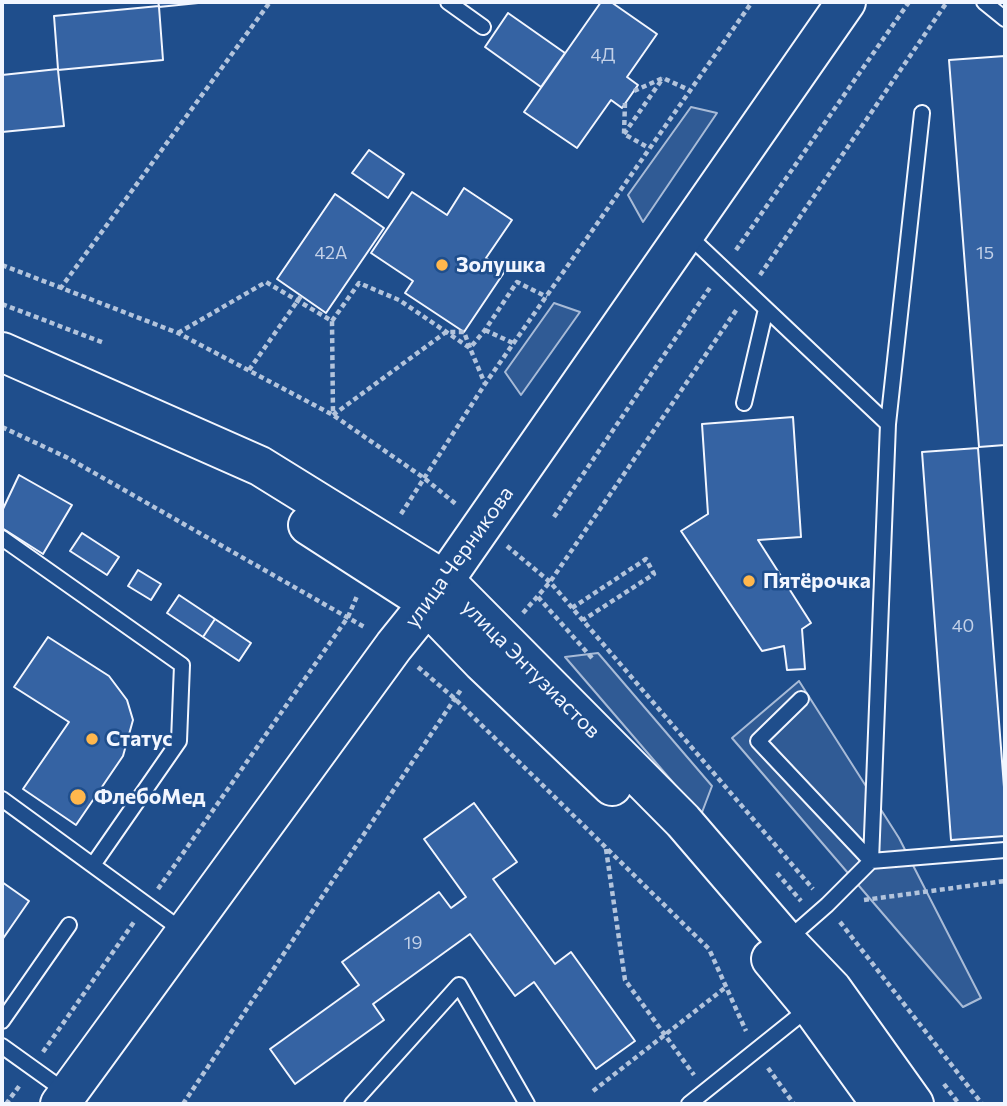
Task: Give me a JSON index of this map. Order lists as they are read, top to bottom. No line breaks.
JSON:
{"streets":{"street":["улица Черникова","улица Энтузиастов"]},"places":["Золушка","Пятёрочка","Статус","ФлебоМед"],"house_numbers":["4Д","42А","15","40","19"]}
